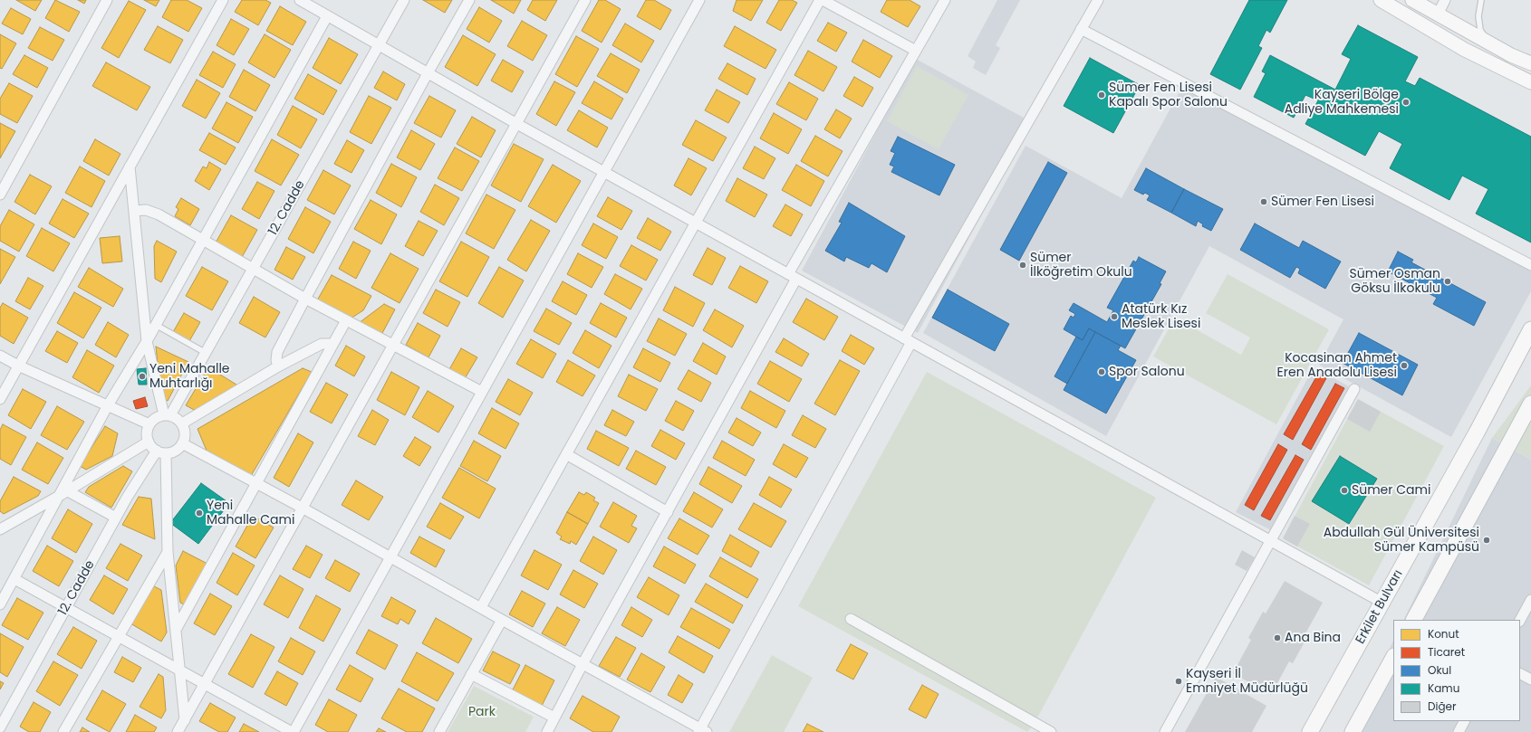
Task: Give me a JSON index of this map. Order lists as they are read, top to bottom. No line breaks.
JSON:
{"streets":{"main road":["Erkilet Bulvarı"],"street":["12. Cadde"]},"parks":["Park"],"places":["Sümer Fen Lisesi Kapalı Spor Salonu","Kayseri Bölge Adliye Mahkemesi","Sümer Fen Lisesi","Sümer İlköğretim Okulu","Sümer Osman Göksu İlkokulu","Atatürk Kız Meslek Lisesi","Kocasinan Ahmet Eren Anadolu Lisesi","Spor Salonu","Yeni Mahalle Muhtarlığı","Sümer Cami","Yeni Mahalle Cami","Abdullah Gül Üniversitesi Sümer Kampüsü","Ana Bina","Kayseri İl Emniyet Müdürlüğü"],"legend":["Konut","Ticaret","Okul","Kamu","Diğer"]}
